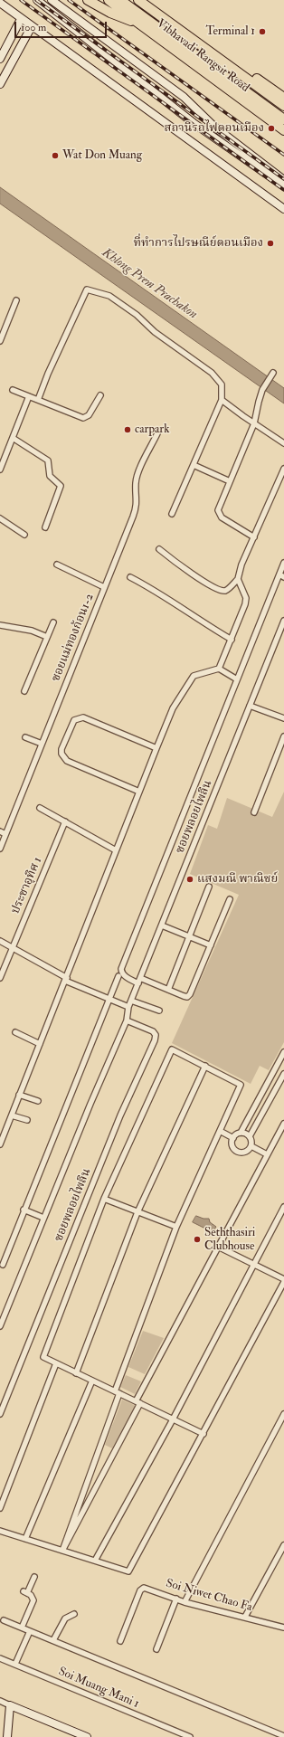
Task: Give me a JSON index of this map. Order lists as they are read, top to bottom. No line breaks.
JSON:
{"streets":{"highway":["Vibhavadi Rangsit Road"],"street":["ซอยแม่ทองก้อน1-2","ซอยพลอยไพลิน","ประชาอุทิศ 1","Soi Niwet Chao Fa","Soi Muang Mani 1"]},"water":["Khlong Prem Prachakon"],"places":["Terminal 1","สถานีรถไฟดอนเมือง","Wat Don Muang","ที่ทำการไปรษณีย์ดอนเมือง","carpark","แสงมณี พาณิชย์","Seththasiri Clubhouse"],"scale_bar":"100 m"}
